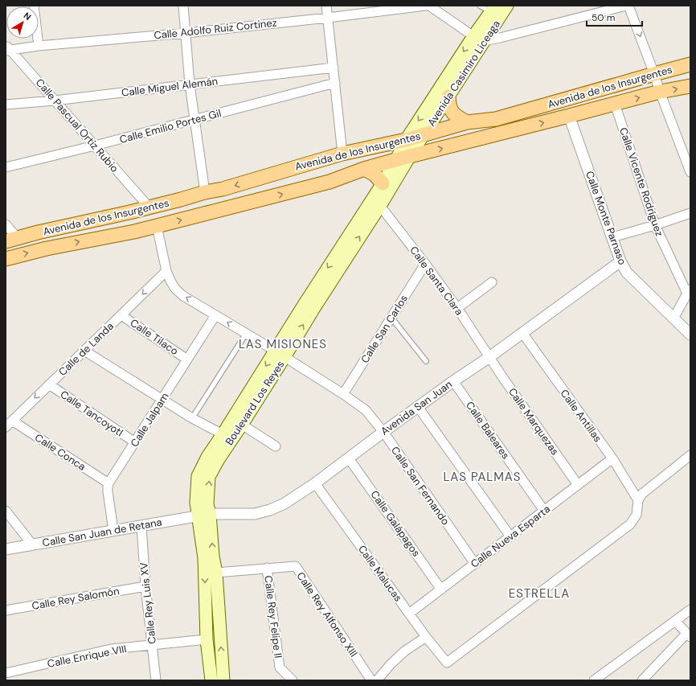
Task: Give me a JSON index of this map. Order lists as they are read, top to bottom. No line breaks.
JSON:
{"streets":{"main road":["Avenida Casimiro Liceaga","Avenida de los Insurgentes","Boulevard Los Reyes"],"street":["Calle Adolfo Ruiz Cortinez","Calle Miguel Alemán","Calle Pascual Ortiz Rubio","Calle Emilio Portes Gil","Calle Vicente Rodríguez","Calle Monte Parnaso","Calle Santa Clara","Calle San Carlos","Calle Tilaco","Calle de Landa","Avenida San Juan","Calle Tancoyotl","Calle Antillas","Calle Jalpam","Calle Marquezas","Calle Baleares","Calle Conca","Calle San Fernando","Calle Galápagos","Calle San Juan de Retana","Calle Nueva Esparta","Calle Malucas","Calle Rey Salomón","Calle Rey Luis XV","Calle Rey Alfonso XIII","Calle Rey Felipe II","Calle Enrique VIII"]},"crossings":[["Calle Adolfo Ruiz Cortinez","Calle Pascual Ortiz Rubio"],["Avenida Casimiro Liceaga","Avenida de los Insurgentes"],["Avenida Casimiro Liceaga","Boulevard Los Reyes"],["Calle Miguel Alemán","Calle Pascual Ortiz Rubio"],["Avenida de los Insurgentes","Calle Pascual Ortiz Rubio"],["Avenida de los Insurgentes","Calle Vicente Rodríguez"],["Avenida de los Insurgentes","Calle Monte Parnaso"],["Avenida de los Insurgentes","Boulevard Los Reyes"],["Avenida de los Insurgentes","Calle San Fernando"],["Calle Pascual Ortiz Rubio","Calle Emilio Portes Gil"],["Calle Monte Parnaso","Avenida San Juan"],["Calle Santa Clara","Calle San Carlos"],["Calle Santa Clara","Boulevard Los Reyes"],["Calle Santa Clara","Avenida San Juan"],["Calle Santa Clara","Calle Marquezas"],["Calle San Carlos","Calle San Fernando"],["Calle Tilaco","Calle de Landa"],["Calle Tilaco","Calle Jalpam"],["Calle de Landa","Calle Tancoyotl"],["Calle de Landa","Calle Conca"],["Calle de Landa","Calle San Fernando"],["Boulevard Los Reyes","Avenida San Juan"],["Boulevard Los Reyes","Calle San Fernando"],["Boulevard Los Reyes","Calle San Juan de Retana"],["Boulevard Los Reyes","Calle Rey Alfonso XIII"],["Boulevard Los Reyes","Calle Enrique VIII"],["Avenida San Juan","Calle Antillas"],["Avenida San Juan","Calle Marquezas"],["Avenida San Juan","Calle Baleares"],["Avenida San Juan","Calle San Fernando"],["Avenida San Juan","Calle Galápagos"],["Avenida San Juan","Calle San Juan de Retana"],["Avenida San Juan","Calle Malucas"],["Calle Tancoyotl","Calle Jalpam"],["Calle Antillas","Calle Nueva Esparta"],["Calle Antillas","Calle Malucas"],["Calle Jalpam","Calle Conca"],["Calle Jalpam","Calle San Fernando"],["Calle Marquezas","Calle Nueva Esparta"],["Calle Baleares","Calle Nueva Esparta"],["Calle San Fernando","Calle Nueva Esparta"],["Calle Galápagos","Calle Nueva Esparta"],["Calle San Juan de Retana","Calle Rey Luis XV"],["Calle Nueva Esparta","Calle Malucas"],["Calle Rey Salomón","Calle Rey Luis XV"],["Calle Rey Luis XV","Calle Enrique VIII"],["Calle Rey Alfonso XIII","Calle Rey Felipe II"]],"one_way":["Calle de Landa"],"districts":["LAS MISIONES","LAS PALMAS","ESTRELLA"],"scale_bar":"50 m","north":"top right"}
